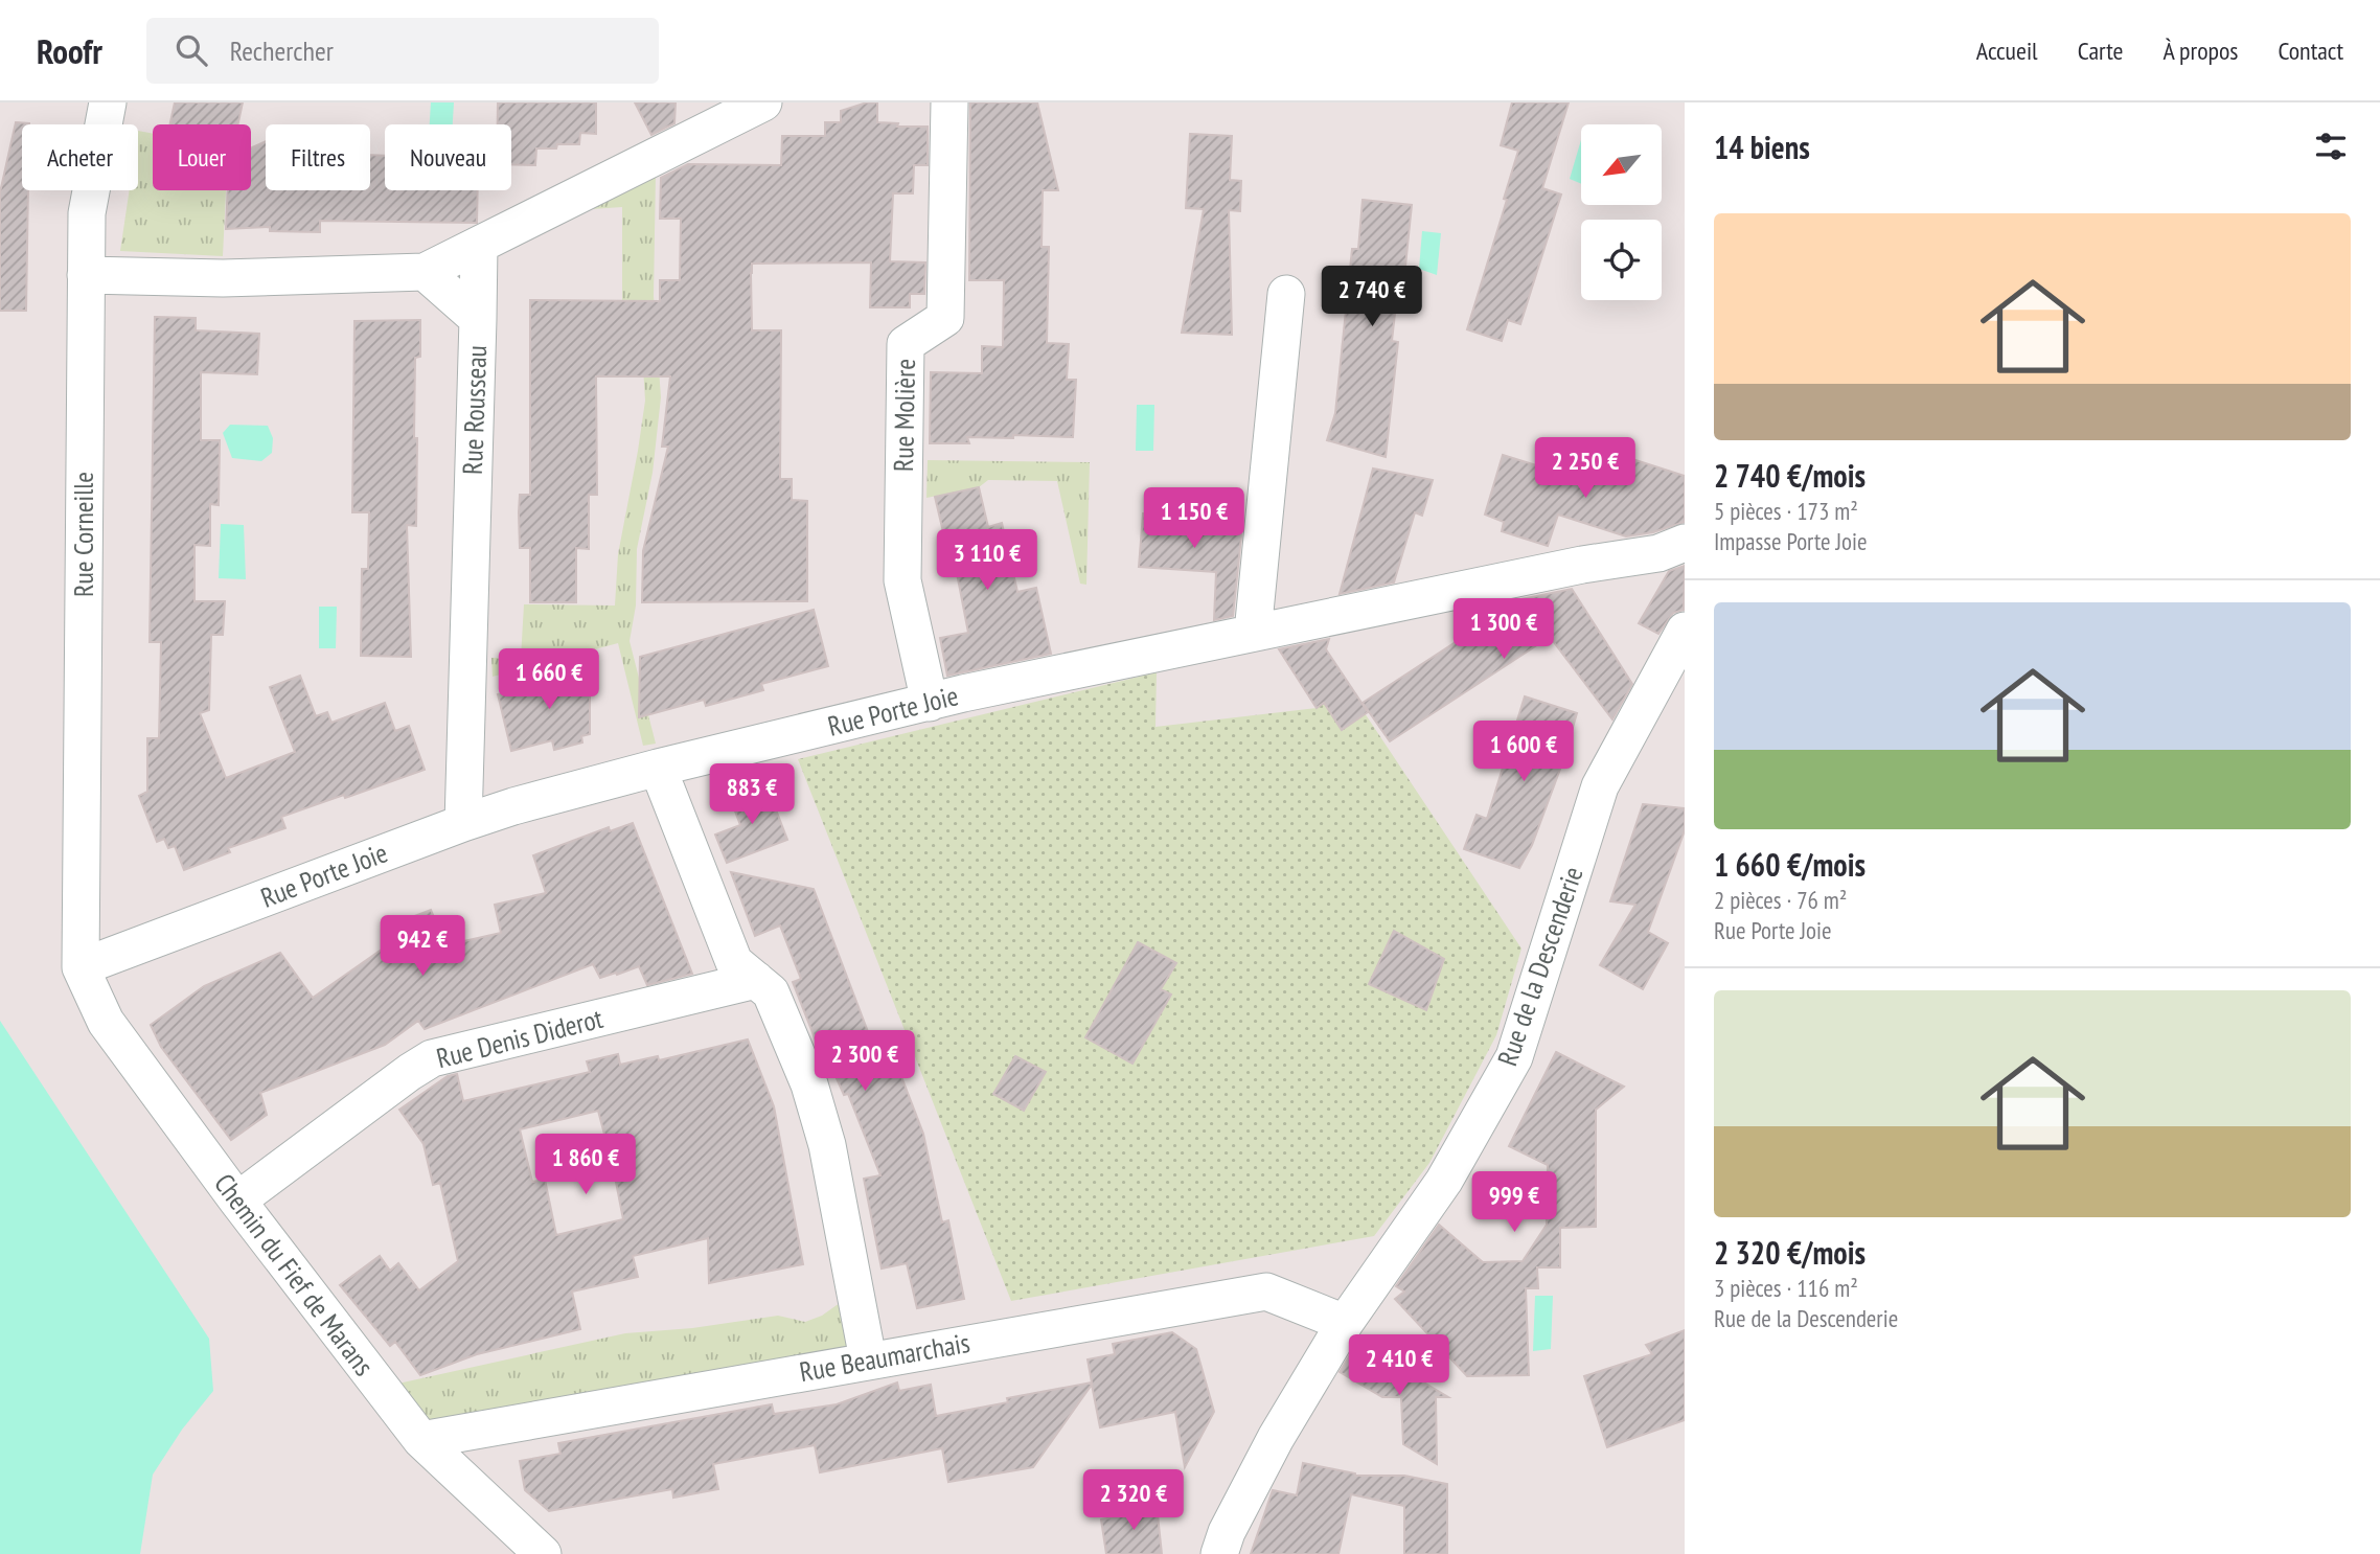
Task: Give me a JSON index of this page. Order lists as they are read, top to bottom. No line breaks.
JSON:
{"streets":{"street":["Rue Rousseau","Rue Molière","Rue Corneille","Rue Porte Joie","Rue de la Descenderie","Rue Denis Diderot","Chemin du Fief de Marans","Rue Beaumarchais"]},"crossings":[["Rue Rousseau","Rue Porte Joie"],["Rue Molière","Rue Porte Joie"],["Rue Corneille","Rue Porte Joie"],["Rue Corneille","Chemin du Fief de Marans"],["Rue Porte Joie","Chemin du Fief de Marans"],["Rue de la Descenderie","Rue Beaumarchais"],["Rue Denis Diderot","Chemin du Fief de Marans"],["Chemin du Fief de Marans","Rue Beaumarchais"]],"north":"bottom left","page":{"header":"Roofr","search":"Rechercher","nav":["Accueil","Carte","À propos","Contact"],"heading":"14 biens","chip":["Acheter","Louer","Filtres","Nouveau"],"list":[{"name":"2 740 €/mois","note":"5 pièces · 173 m² · Impasse Porte Joie"},{"name":"1 660 €/mois","note":"2 pièces · 76 m² · Rue Porte Joie"},{"name":"2 320 €/mois","note":"3 pièces · 116 m² · Rue de la Descenderie"}],"price":["2 740 €","2 250 €","1 150 €","3 110 €","1 300 €","1 660 €","1 600 €","883 €","942 €","2 300 €","1 860 €","999 €","2 410 €","2 320 €"]}}
